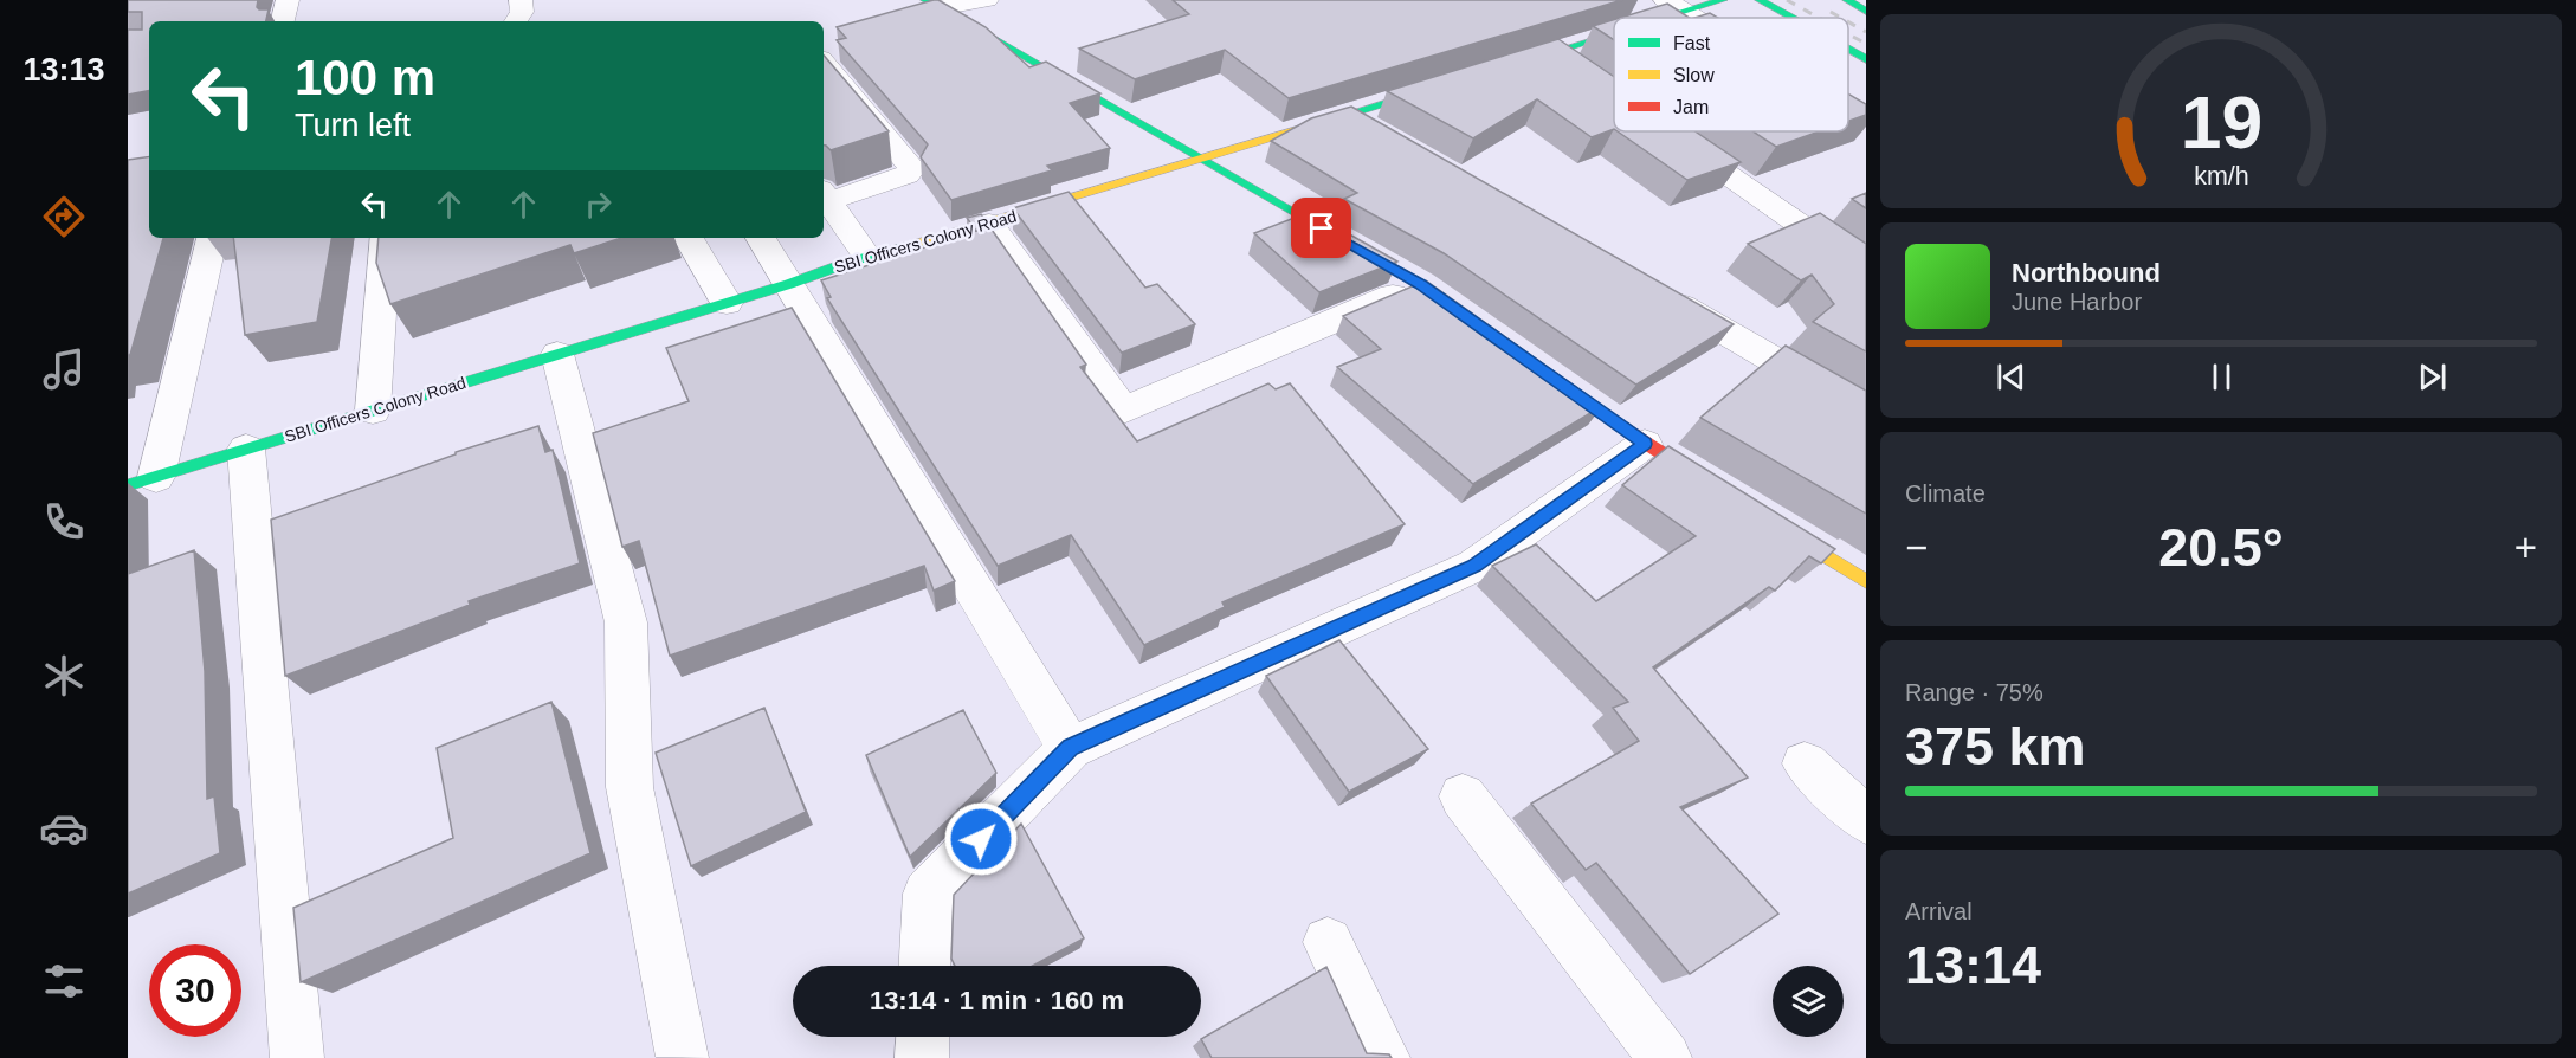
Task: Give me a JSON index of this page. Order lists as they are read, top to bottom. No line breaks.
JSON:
{"streets":{"main road":["SBI Officers Colony Road"]},"legend":["Fast","Slow","Jam"],"page":{"tabs":"13:13","turn":["100 m","Turn left"],"song":["Northbound","June Harbor"],"tile":["Climate",["Range · 75%","375 km"],["Arrival","13:14"]],"heat":["−","20.5°","+"],"limit":"30","trip":"13:14 · 1 min · 160 m","gauge":["19","km/h"]}}
